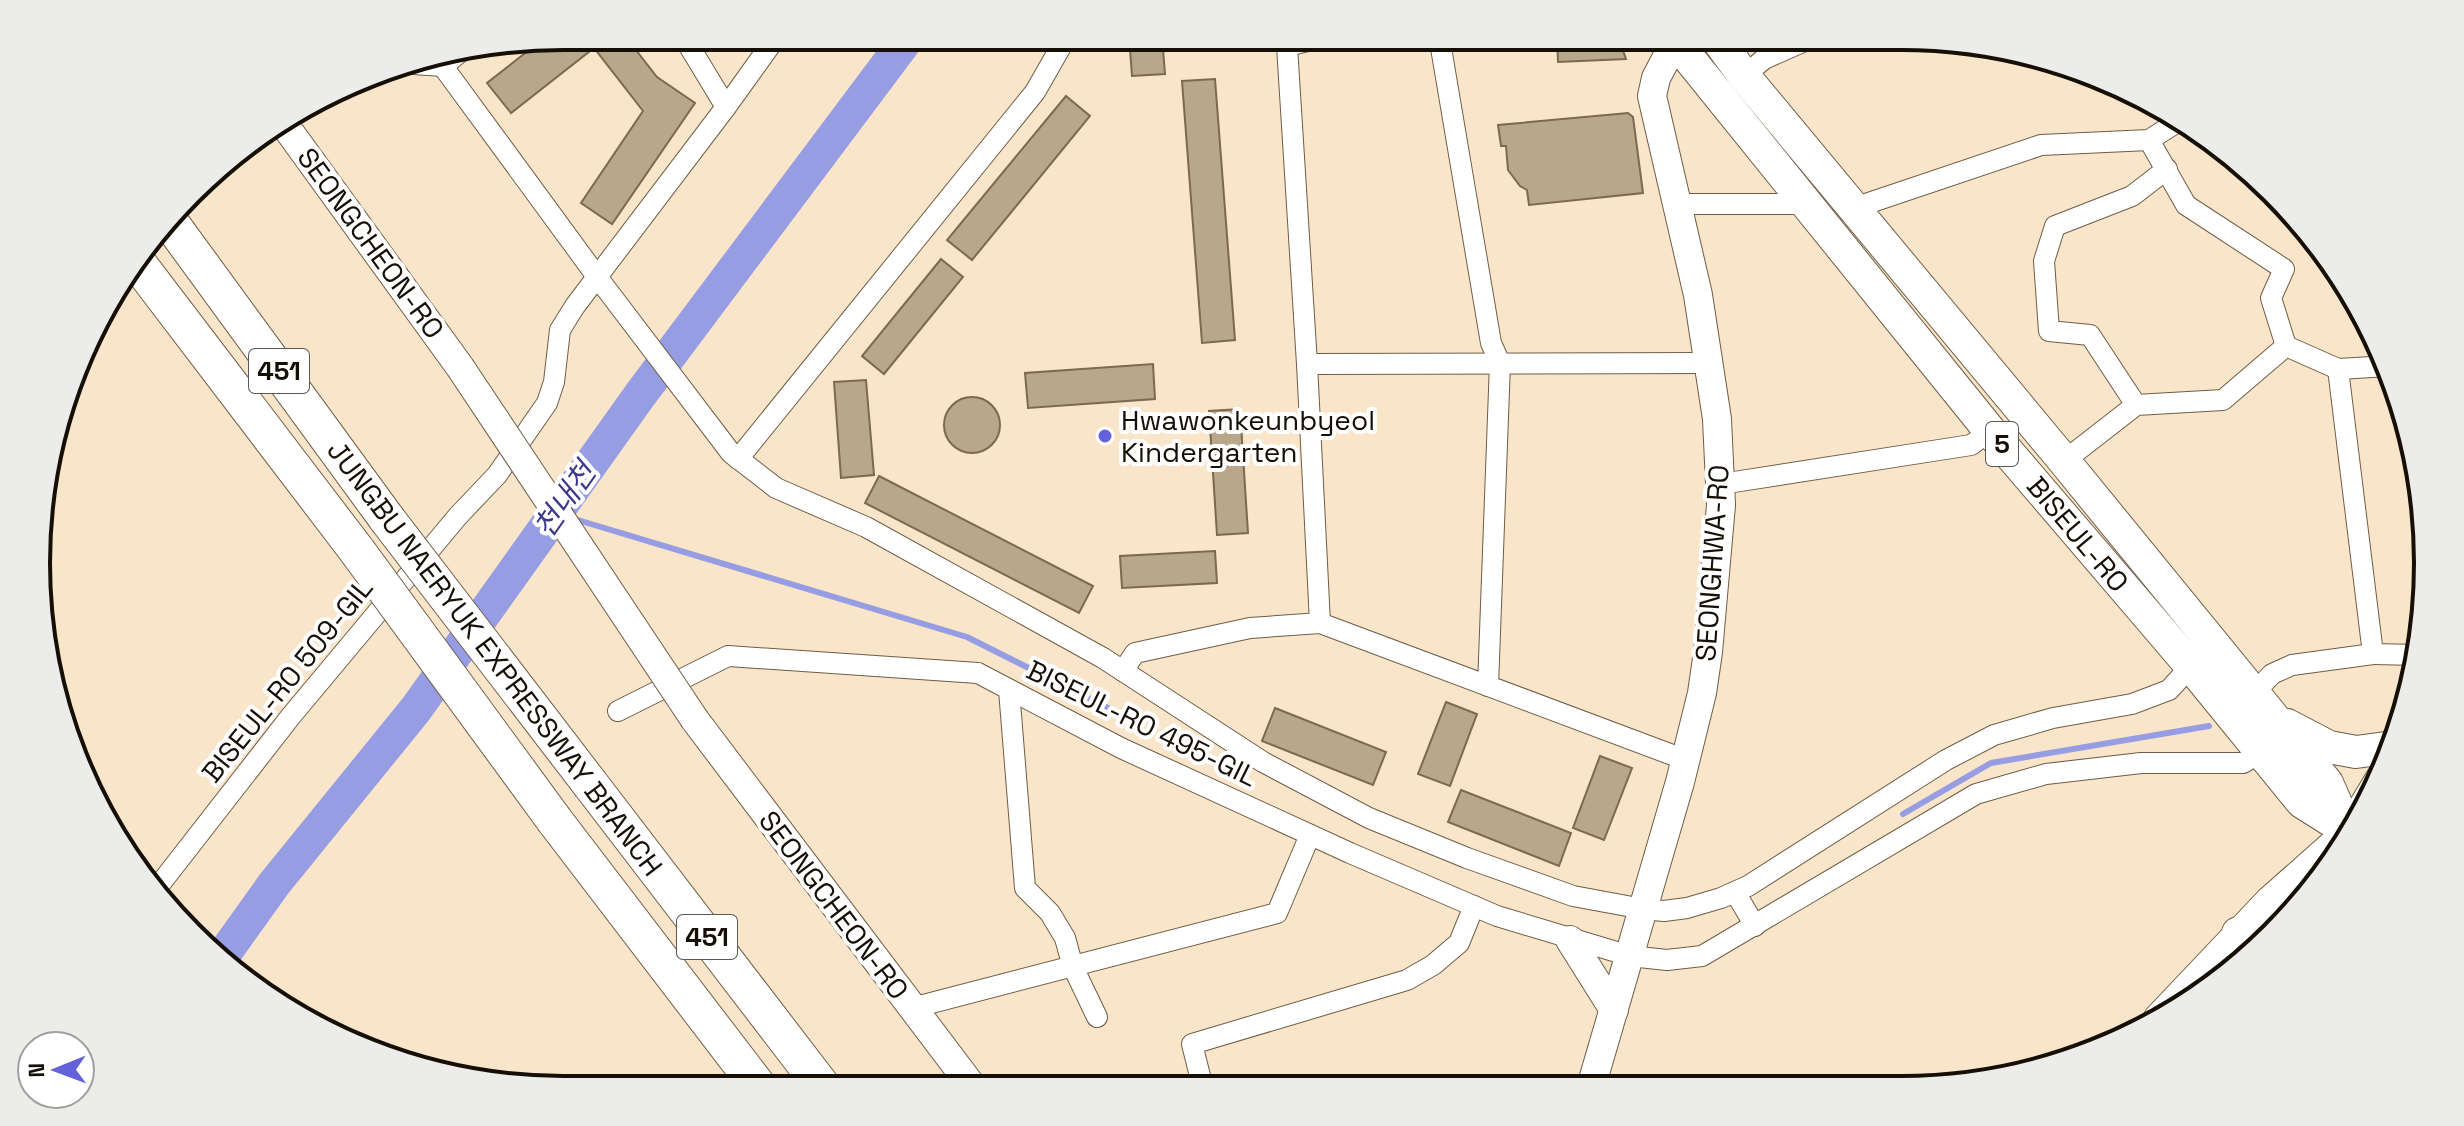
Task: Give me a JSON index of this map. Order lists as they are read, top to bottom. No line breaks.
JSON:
{"streets":{"highway":["451","JUNGBU NAERYUK EXPRESSWAY BRANCH"],"main road":["SEONGCHEON-RO","5","BISEUL-RO","SEONGHWA-RO"],"street":["BISEUL-RO 509-GIL","BISEUL-RO 495-GIL"]},"crossings":[["BISEUL-RO","BISEUL-RO 495-GIL"],["SEONGHWA-RO","BISEUL-RO 495-GIL"]],"water":["천내천"],"places":["Hwawonkeunbyeol Kindergarten"],"north":"left"}
